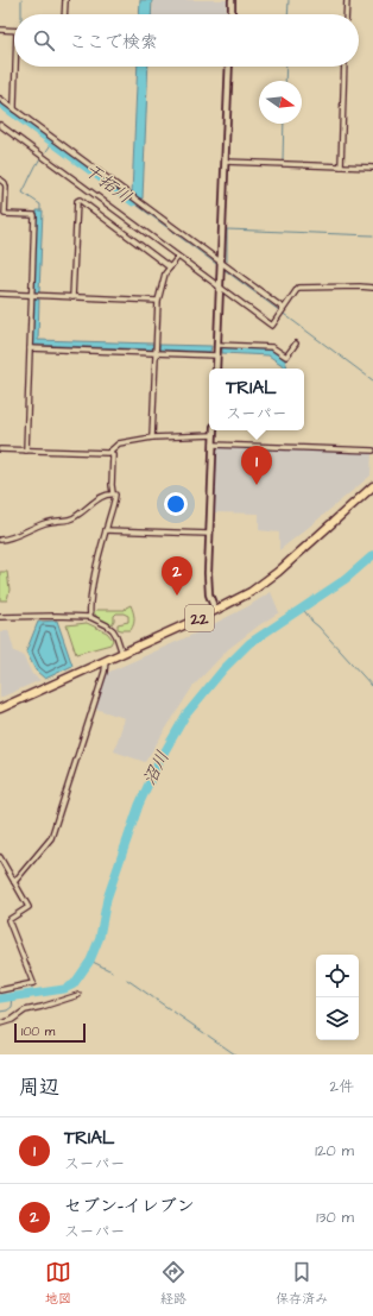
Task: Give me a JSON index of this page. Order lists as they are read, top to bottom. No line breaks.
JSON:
{"streets":{"main road":["22"]},"water":["干拓川","沼川"],"scale_bar":"100 m","north":"right","page":{"search":"ここで検索","popup":["TRIAL","スーパー"],"pins":["1","2"],"scale":"100 m","heading":["周辺","2件"],"list":[{"mark":"1","name":"TRIAL","note":"スーパー","value":"120 m"},{"mark":"2","name":"セブン-イレブン","note":"スーパー","value":"130 m"}],"nav":["地図","経路","保存済み"]}}
